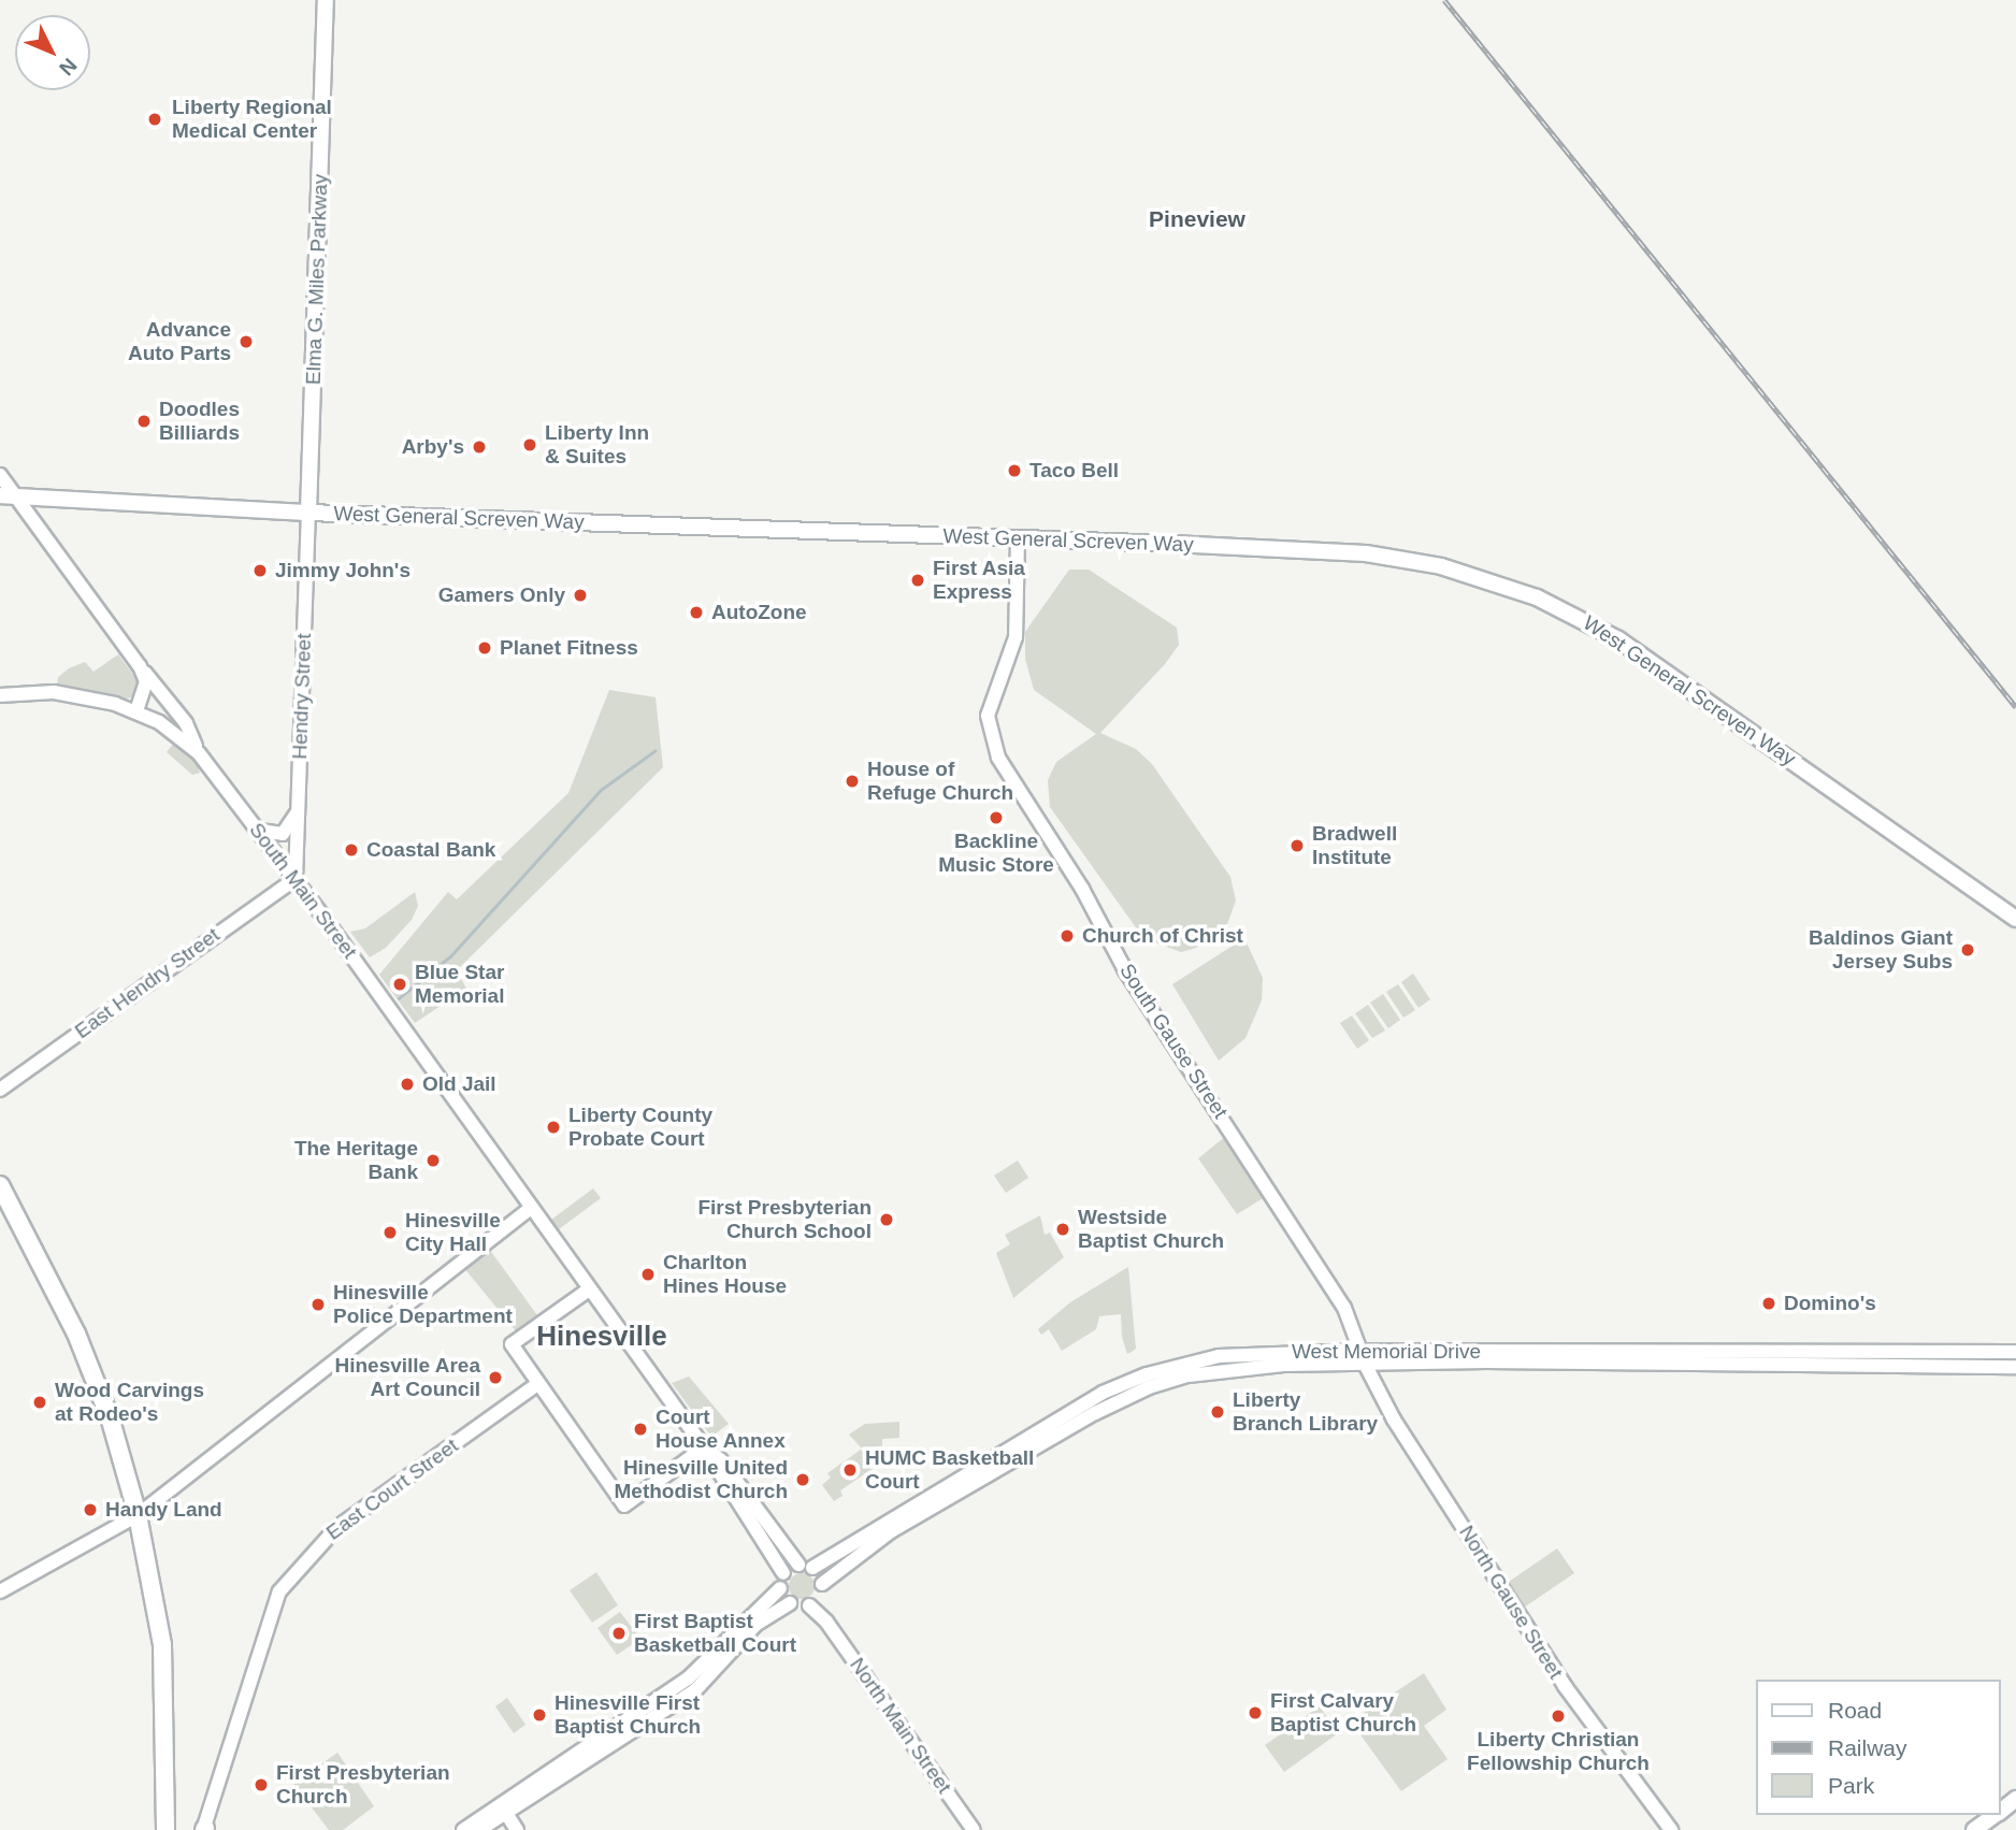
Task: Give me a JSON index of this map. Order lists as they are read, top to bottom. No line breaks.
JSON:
{"streets":{"main road":["Elma G. Miles Parkway","West General Screven Way","Hendry Street","South Main Street","East Hendry Street","South Gause Street","West Memorial Drive","East Court Street","North Gause Street","North Main Street"]},"crossings":[["Elma G. Miles Parkway","West General Screven Way"],["Elma G. Miles Parkway","Hendry Street"],["West General Screven Way","Hendry Street"],["West General Screven Way","South Gause Street"],["Hendry Street","South Main Street"],["Hendry Street","East Hendry Street"],["South Main Street","East Hendry Street"],["South Gause Street","West Memorial Drive"],["South Gause Street","North Gause Street"],["West Memorial Drive","North Gause Street"],["West Memorial Drive","North Main Street"]],"districts":["Pineview","Hinesville"],"places":["Liberty Regional Medical Center","Advance Auto Parts","Doodles Billiards","Liberty Inn & Suites","Arby's","Taco Bell","Jimmy John's","First Asia Express","Gamers Only","AutoZone","Planet Fitness","House of Refuge Church","Backline Music Store","Bradwell Institute","Coastal Bank","Church of Christ","Baldinos Giant Jersey Subs","Blue Star Memorial","Old Jail","Liberty County Probate Court","The Heritage Bank","First Presbyterian Church School","Westside Baptist Church","Hinesville City Hall","Charlton Hines House","Domino's","Hinesville Police Department","Hinesville Area Art Council","Wood Carvings at Rodeo's","Liberty Branch Library","Court House Annex","HUMC Basketball Court","Hinesville United Methodist Church","Handy Land","First Baptist Basketball Court","First Calvary Baptist Church","Hinesville First Baptist Church","Liberty Christian Fellowship Church","First Presbyterian Church"],"legend":["Road","Railway","Park"],"north":"bottom right"}
